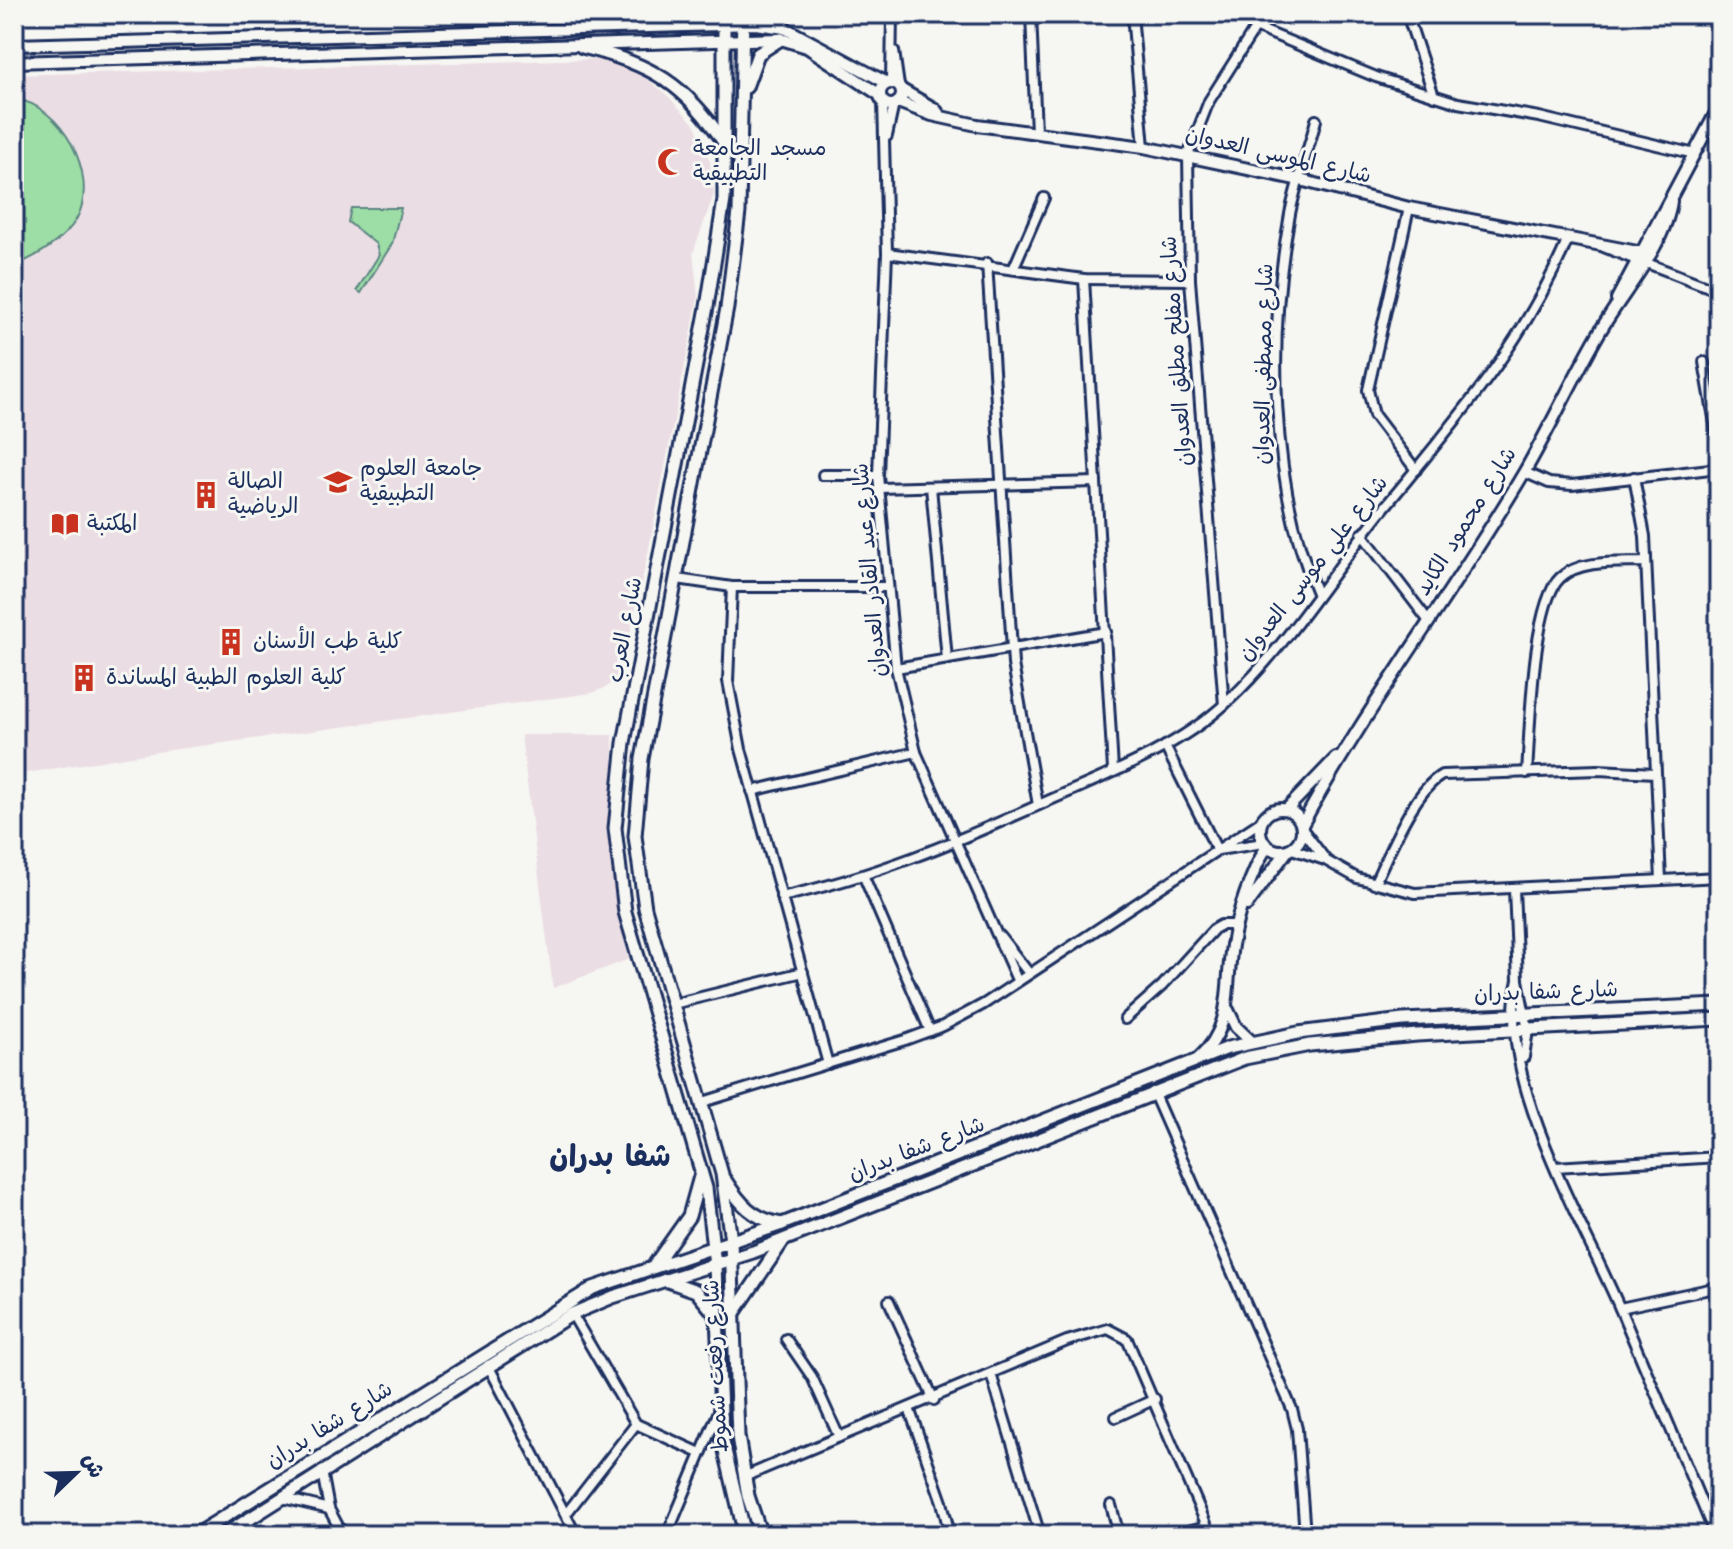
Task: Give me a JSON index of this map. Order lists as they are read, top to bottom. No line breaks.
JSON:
{"streets":{"main road":["شارع العرب","شارع شفا بدران","شارع رفعت شموط"],"street":["شارع الموسى العدوان","شارع مفلح مطلق العدوان","شارع مصطفى العدوان","شارع محمود الكايد","شارع علي موسى العدوان","شارع عبد القادر العدوان"]},"crossings":[["شارع الموسى العدوان","شارع مفلح مطلق العدوان"],["شارع الموسى العدوان","شارع مصطفى العدوان"],["شارع الموسى العدوان","شارع محمود الكايد"],["شارع الموسى العدوان","شارع علي موسى العدوان"],["شارع الموسى العدوان","شارع عبد القادر العدوان"],["شارع الموسى العدوان","شارع العرب"],["شارع مفلح مطلق العدوان","شارع علي موسى العدوان"],["شارع مصطفى العدوان","شارع علي موسى العدوان"],["شارع علي موسى العدوان","شارع عبد القادر العدوان"],["شارع العرب","شارع شفا بدران"],["شارع العرب","شارع رفعت شموط"],["شارع شفا بدران","شارع رفعت شموط"]],"districts":["شفا بدران"],"places":{"mosque":["مسجد الجامعة التطبيقية"],"school or university":["جامعة العلوم التطبيقية"],"building":["الصالة الرياضية","كلية طب الأسنان","كلية العلوم الطبية المساندة"],"library":["المكتبة"]},"north":"top right"}
